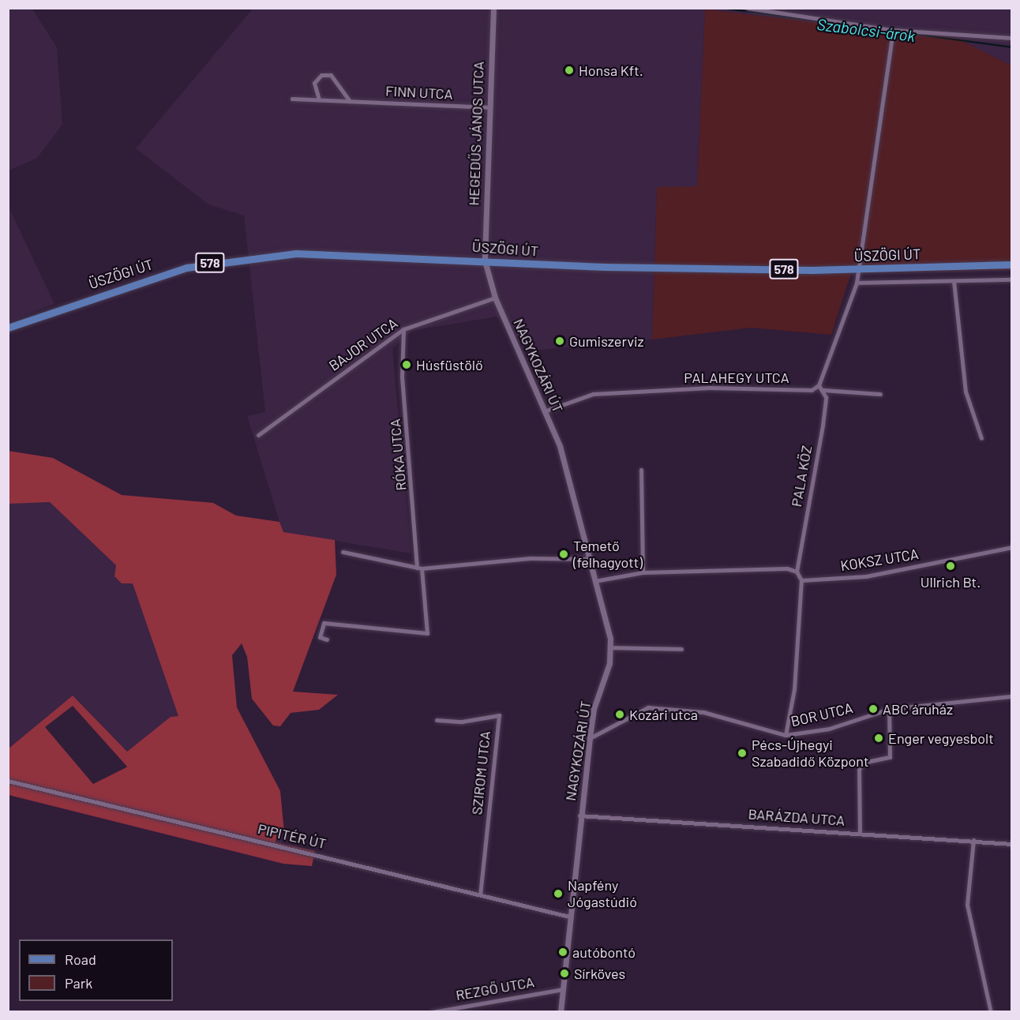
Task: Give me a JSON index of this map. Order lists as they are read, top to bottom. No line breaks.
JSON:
{"streets":{"main road":["ÜSZÖGI ÚT","578"],"street":["FINN UTCA","HEGEDŰS JÁNOS UTCA","BAJOR UTCA","NAGYKOZÁRI ÚT","PALAHEGY UTCA","RÓKA UTCA","PALA KÖZ","KOKSZ UTCA","BOR UTCA","SZIROM UTCA","BARÁZDA UTCA","PIPITÉR ÚT","REZGŐ UTCA"]},"crossings":[["FINN UTCA","HEGEDŰS JÁNOS UTCA"],["HEGEDŰS JÁNOS UTCA","ÜSZÖGI ÚT"],["HEGEDŰS JÁNOS UTCA","NAGYKOZÁRI ÚT"],["ÜSZÖGI ÚT","NAGYKOZÁRI ÚT"],["BAJOR UTCA","NAGYKOZÁRI ÚT"],["BAJOR UTCA","RÓKA UTCA"],["NAGYKOZÁRI ÚT","PALAHEGY UTCA"],["NAGYKOZÁRI ÚT","BOR UTCA"],["NAGYKOZÁRI ÚT","BARÁZDA UTCA"],["NAGYKOZÁRI ÚT","PIPITÉR ÚT"],["NAGYKOZÁRI ÚT","REZGŐ UTCA"],["SZIROM UTCA","PIPITÉR ÚT"]],"water":["Szabolcsi-árok"],"places":["Honsa Kft.","Gumiszerviz","Húsfüstölő","Temető (felhagyott)","Ullrich Bt.","ABC áruház","Kozári utca","Enger vegyesbolt","Pécs-Újhegyi Szabadidő Központ","Napfény Jógastúdió","autóbontó","Sírköves"],"legend":["Road","Park"]}
